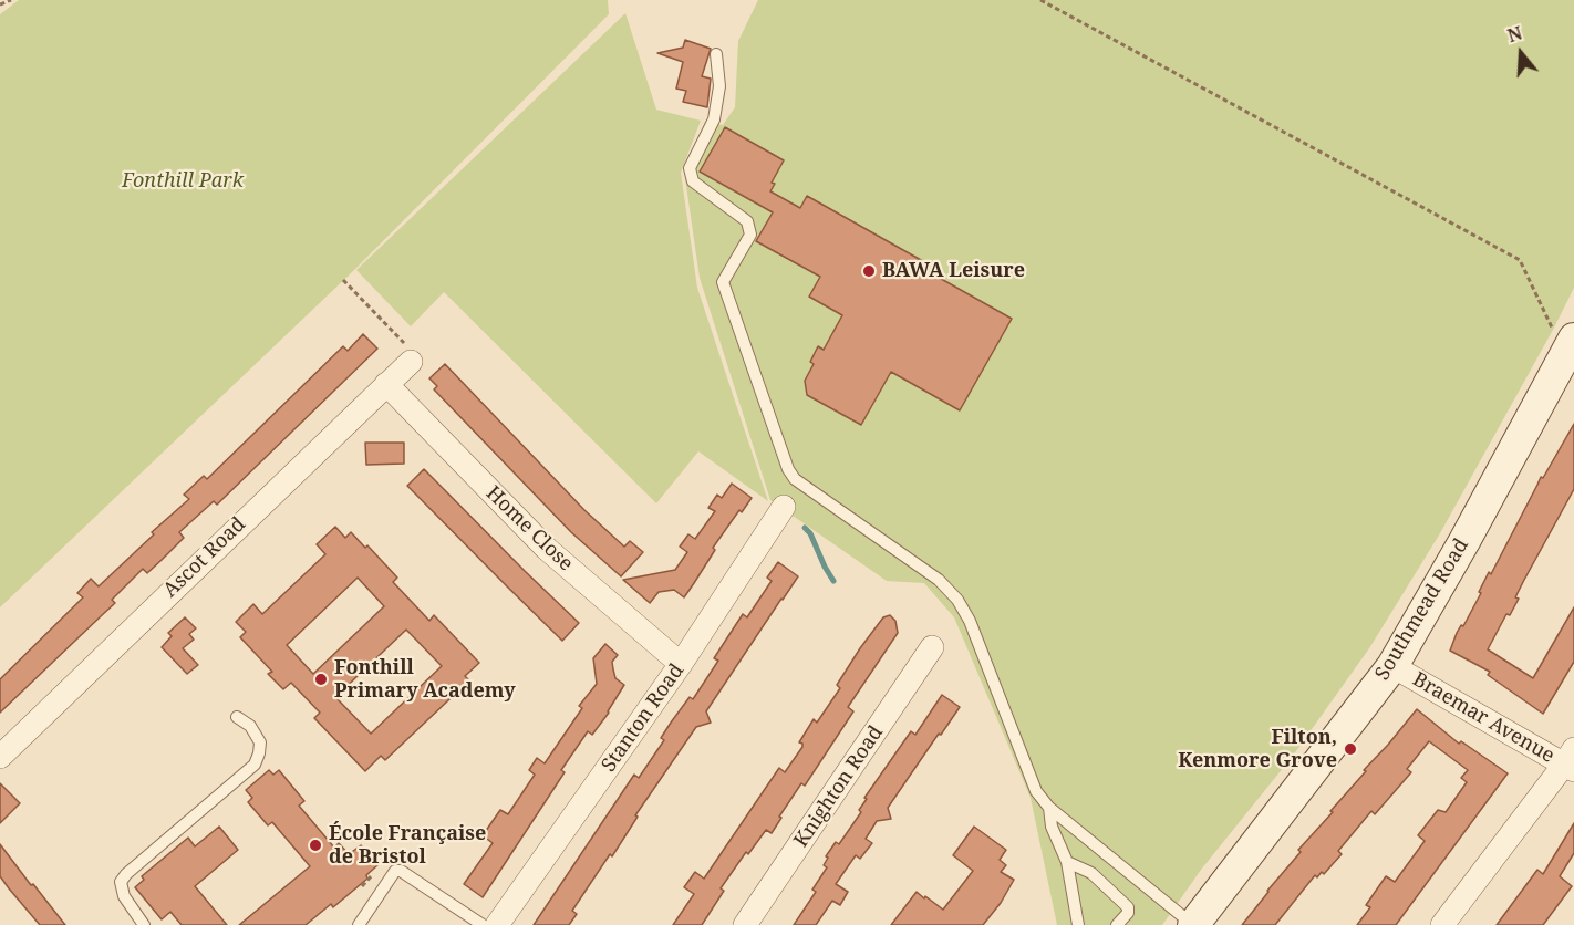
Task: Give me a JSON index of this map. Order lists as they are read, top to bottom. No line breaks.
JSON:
{"streets":{"main road":["Southmead Road"],"street":["Home Close","Ascot Road","Stanton Road","Braemar Avenue","Knighton Road"]},"crossings":[["Home Close","Ascot Road"],["Home Close","Stanton Road"],["Southmead Road","Braemar Avenue"]],"parks":["Fonthill Park"],"places":["BAWA Leisure","Fonthill Primary Academy","Filton, Kenmore Grove","École Française de Bristol"],"north":"top"}
